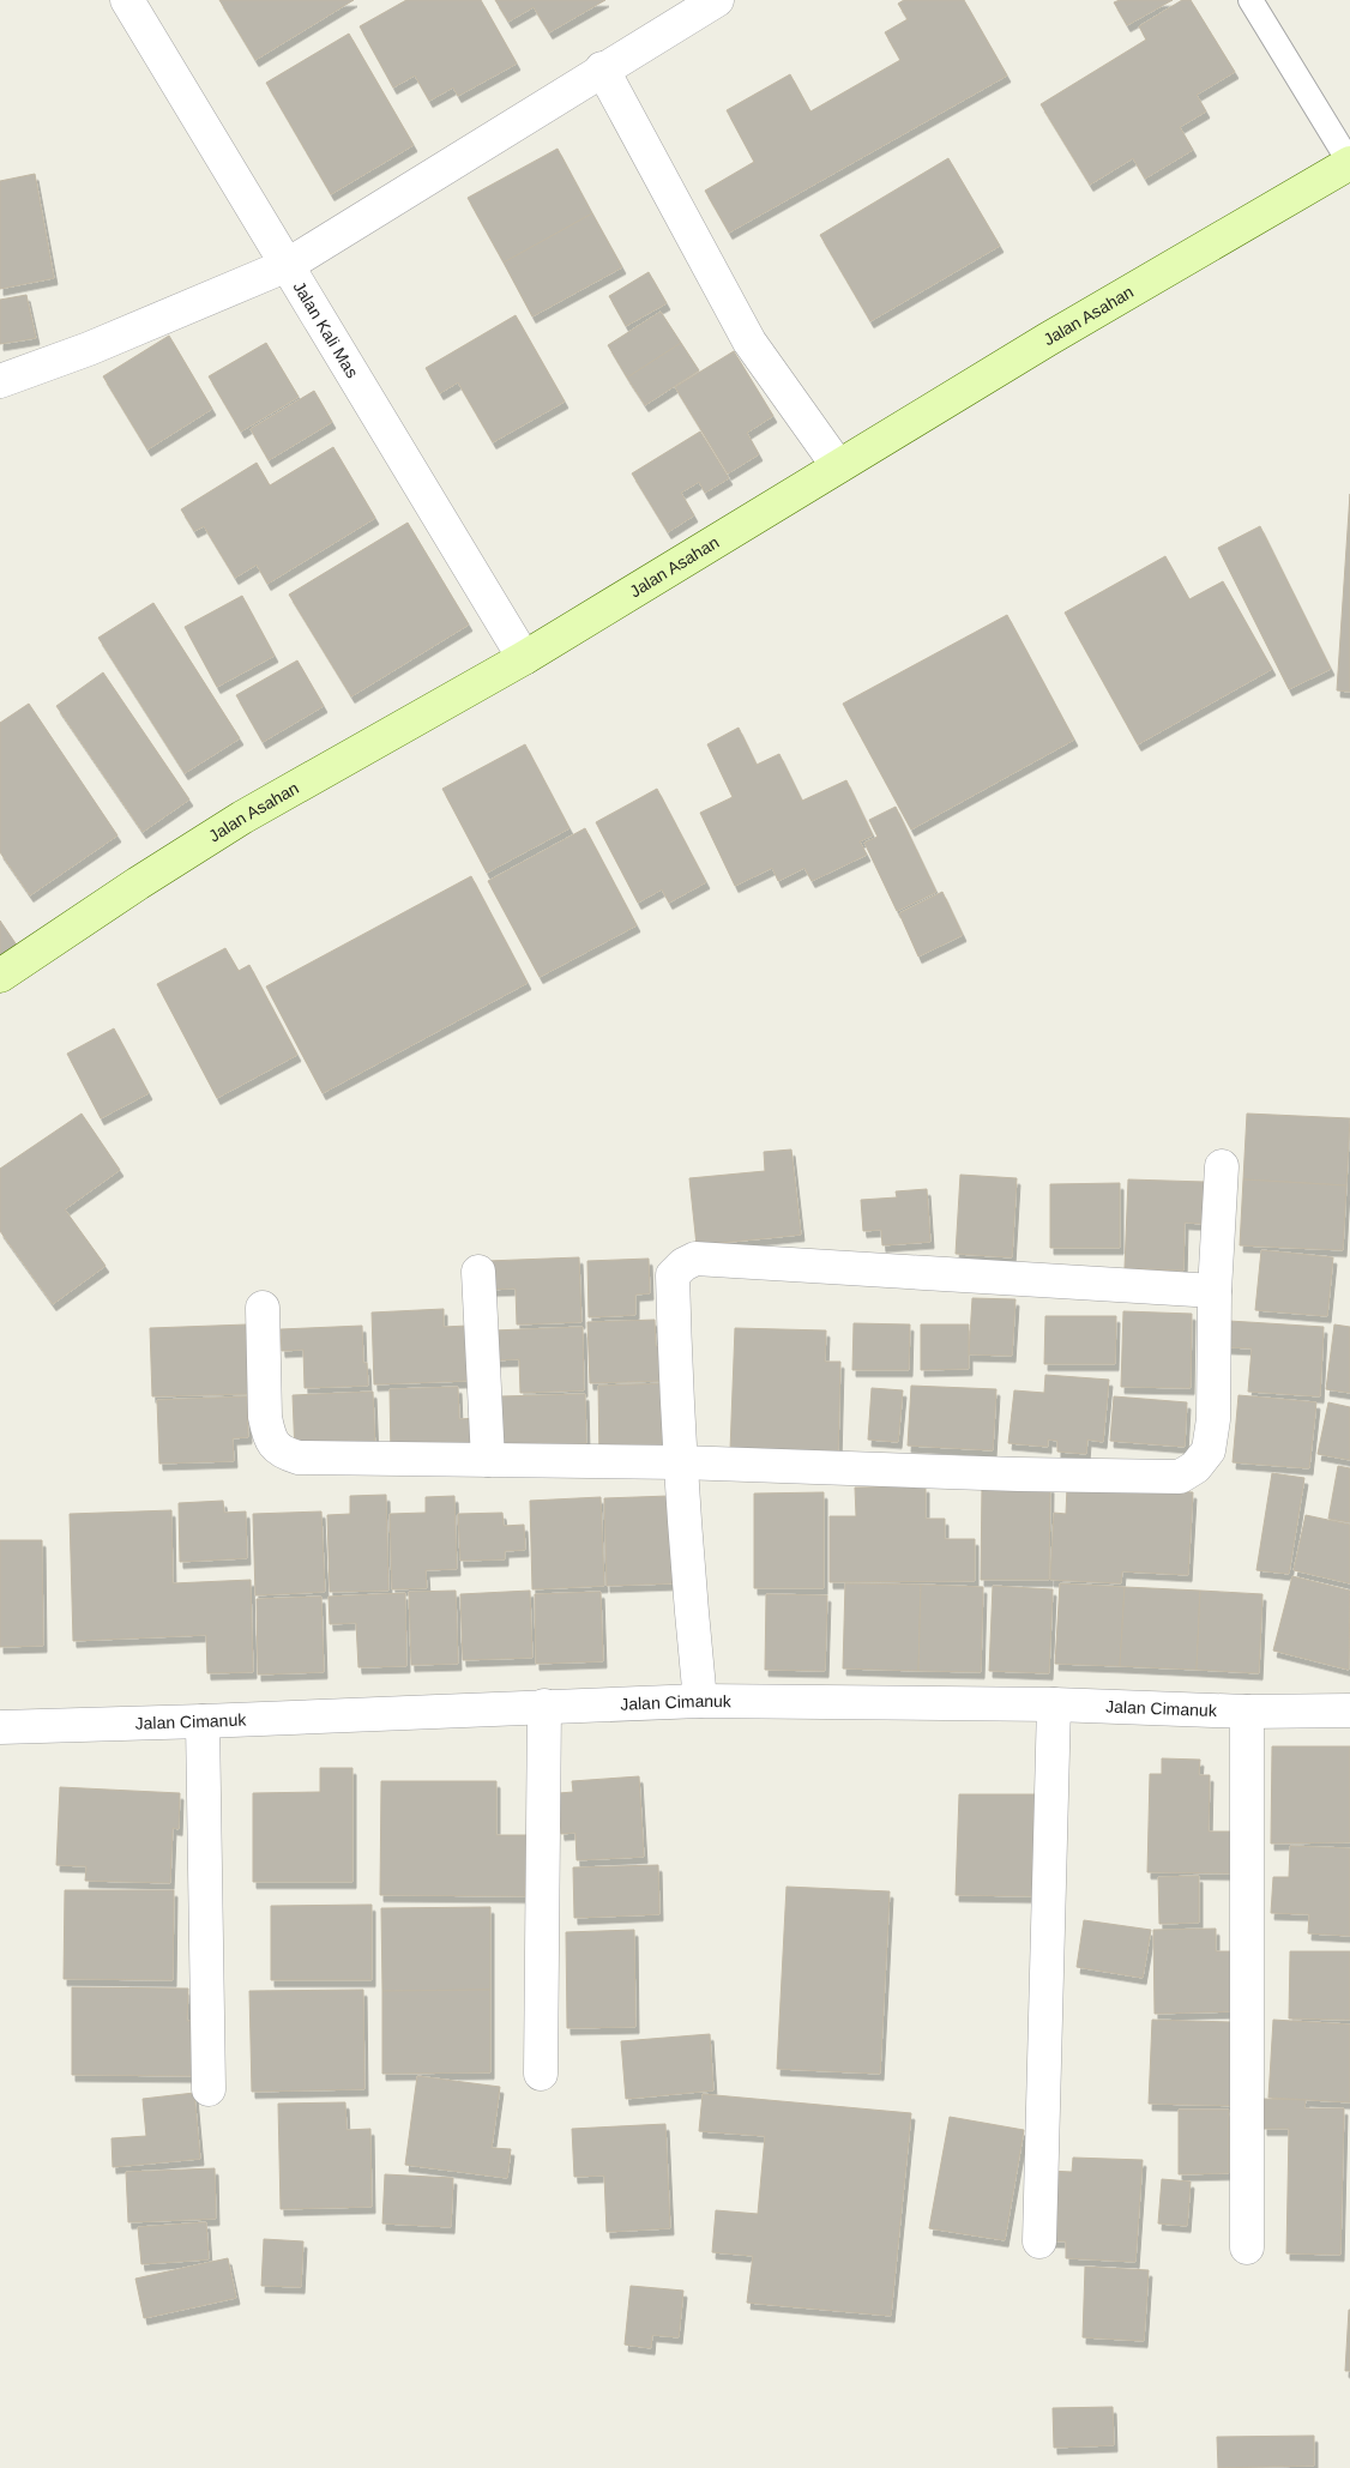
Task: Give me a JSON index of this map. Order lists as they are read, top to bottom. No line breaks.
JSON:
{"streets":{"street":["Jalan Asahan","Jalan Kali Mas","Jalan Cimanuk"]},"crossings":[["Jalan Asahan","Jalan Kali Mas"]]}
